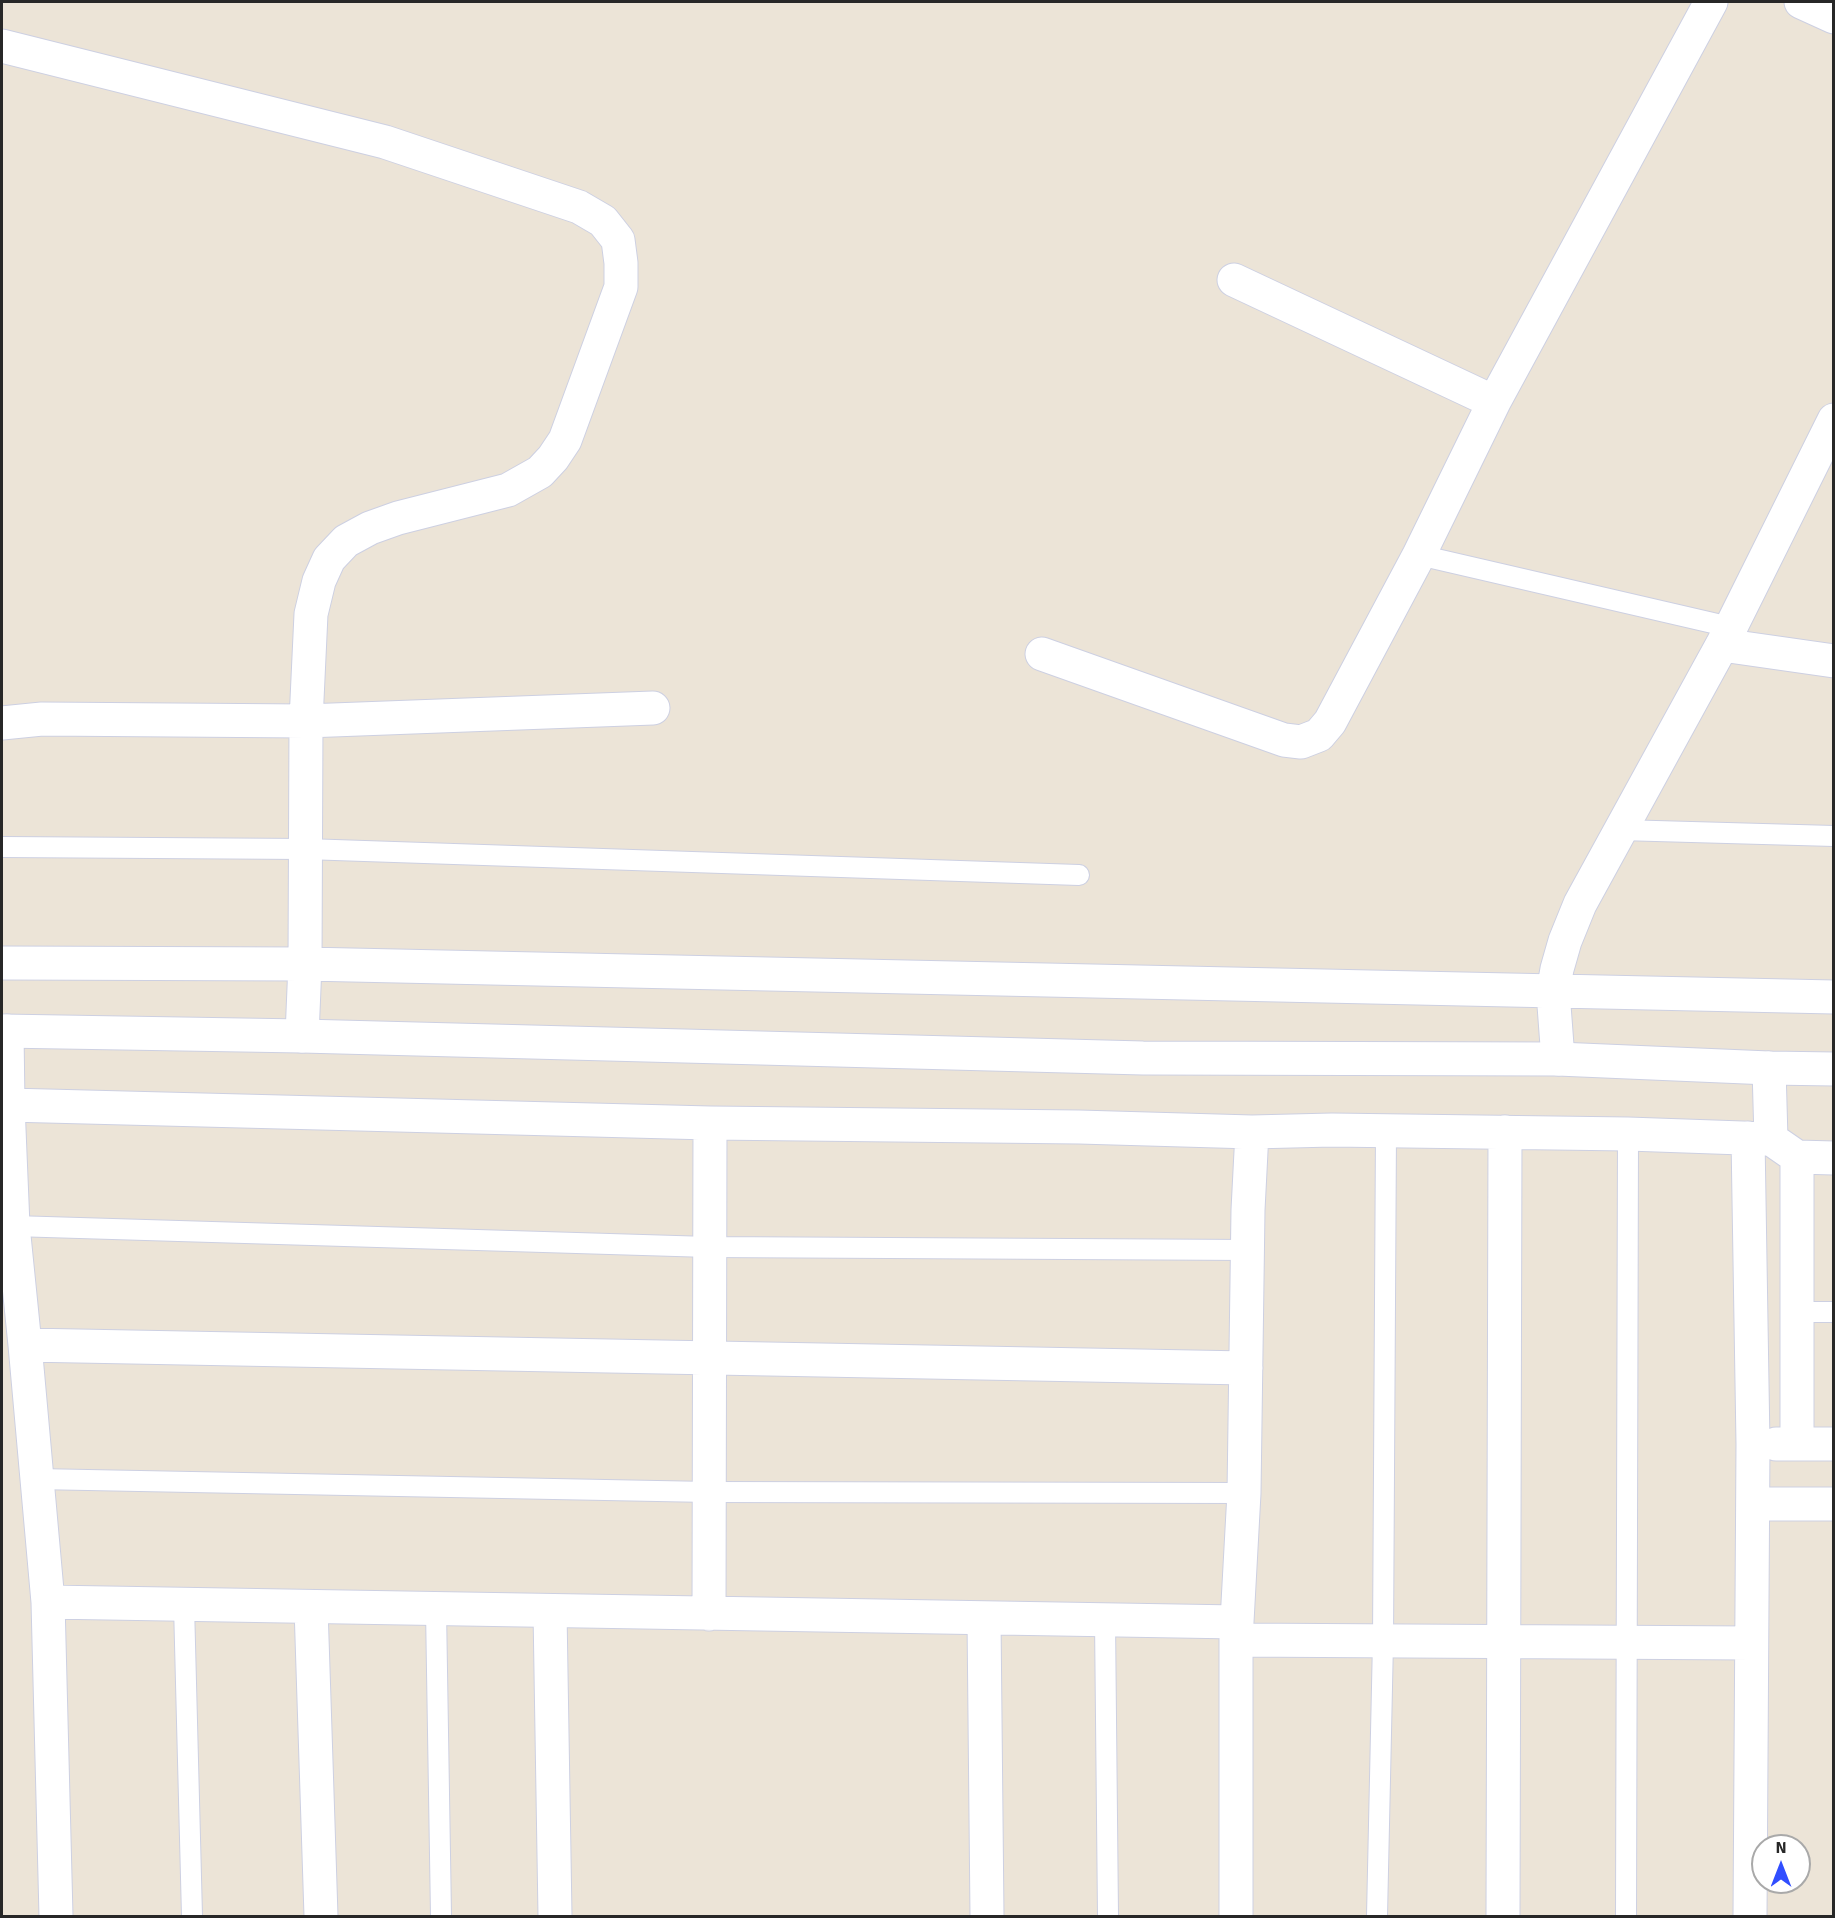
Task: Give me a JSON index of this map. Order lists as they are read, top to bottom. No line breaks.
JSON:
{"north":"top"}
